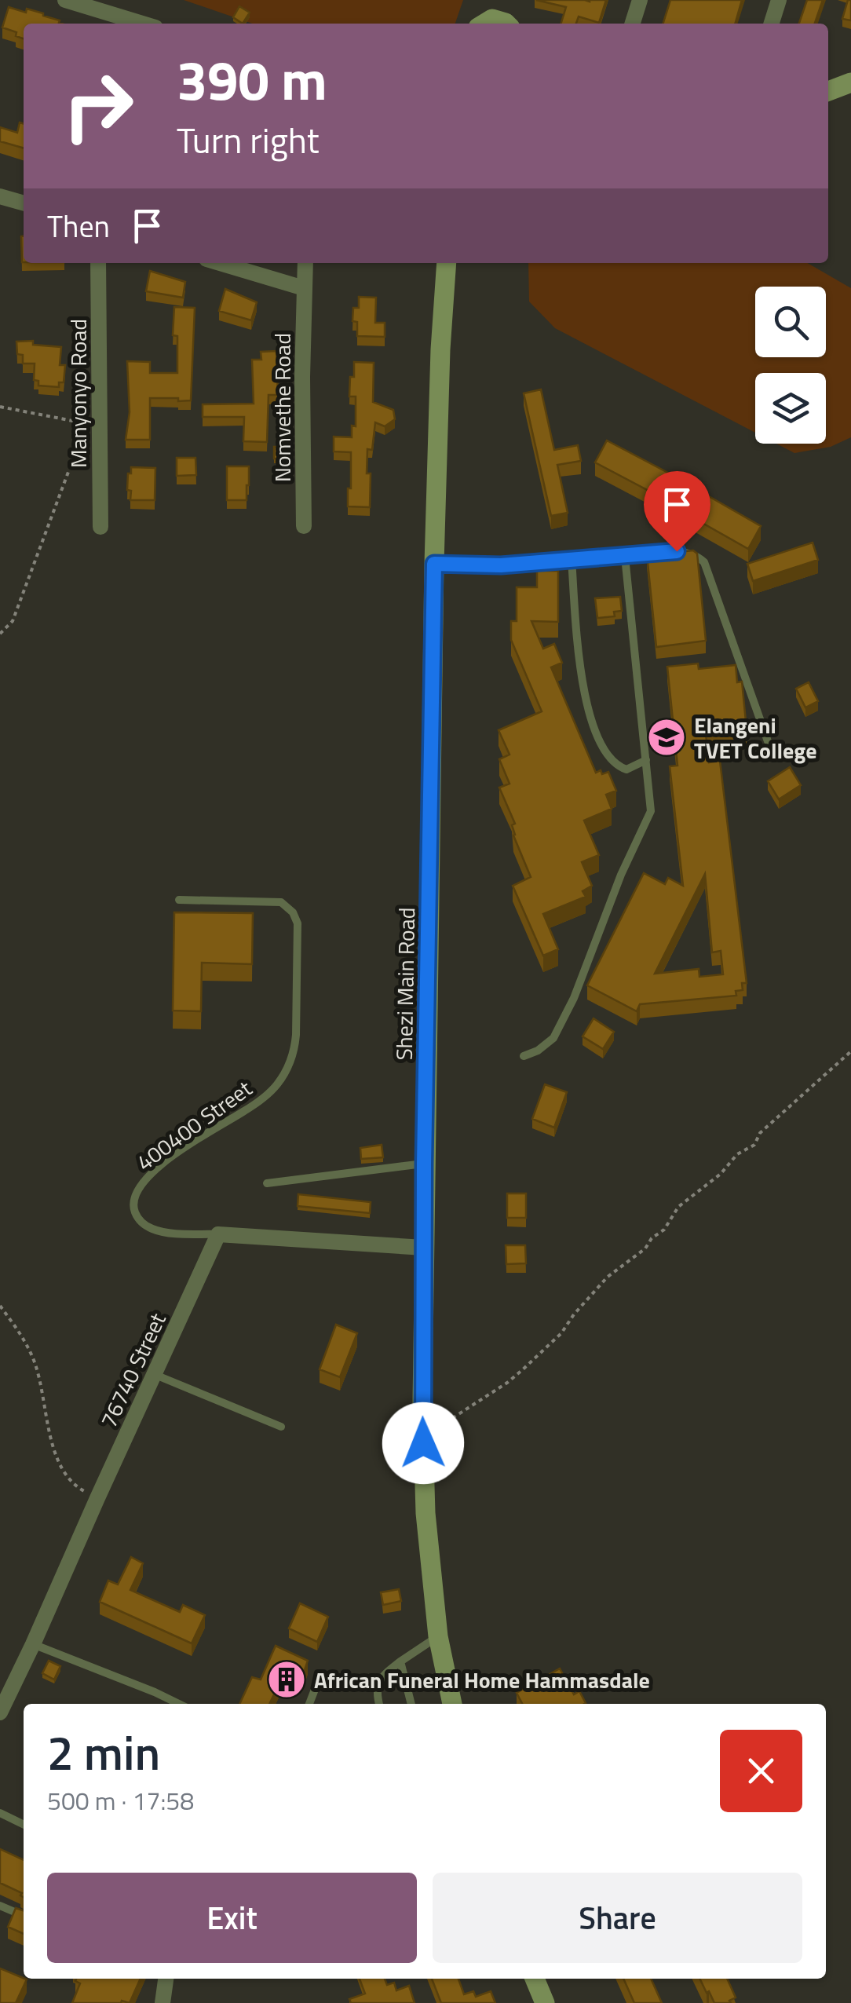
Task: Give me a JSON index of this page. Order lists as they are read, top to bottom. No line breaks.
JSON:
{"streets":{"street":["Manyonyo Road","Nomvethe Road","Shezi Main Road","76740 Street"],"lane":["400400 Street"]},"crossings":[["400400 Street","76740 Street"]],"places":{"school or university":["Elangeni TVET College"],"building":["African Funeral Home Hammasdale"]},"page":{"turn":["390 m","Turn right"],"then":"Then","heading":["2 min","500 m · 17:58"],"buttons":["Exit","Share"]}}
